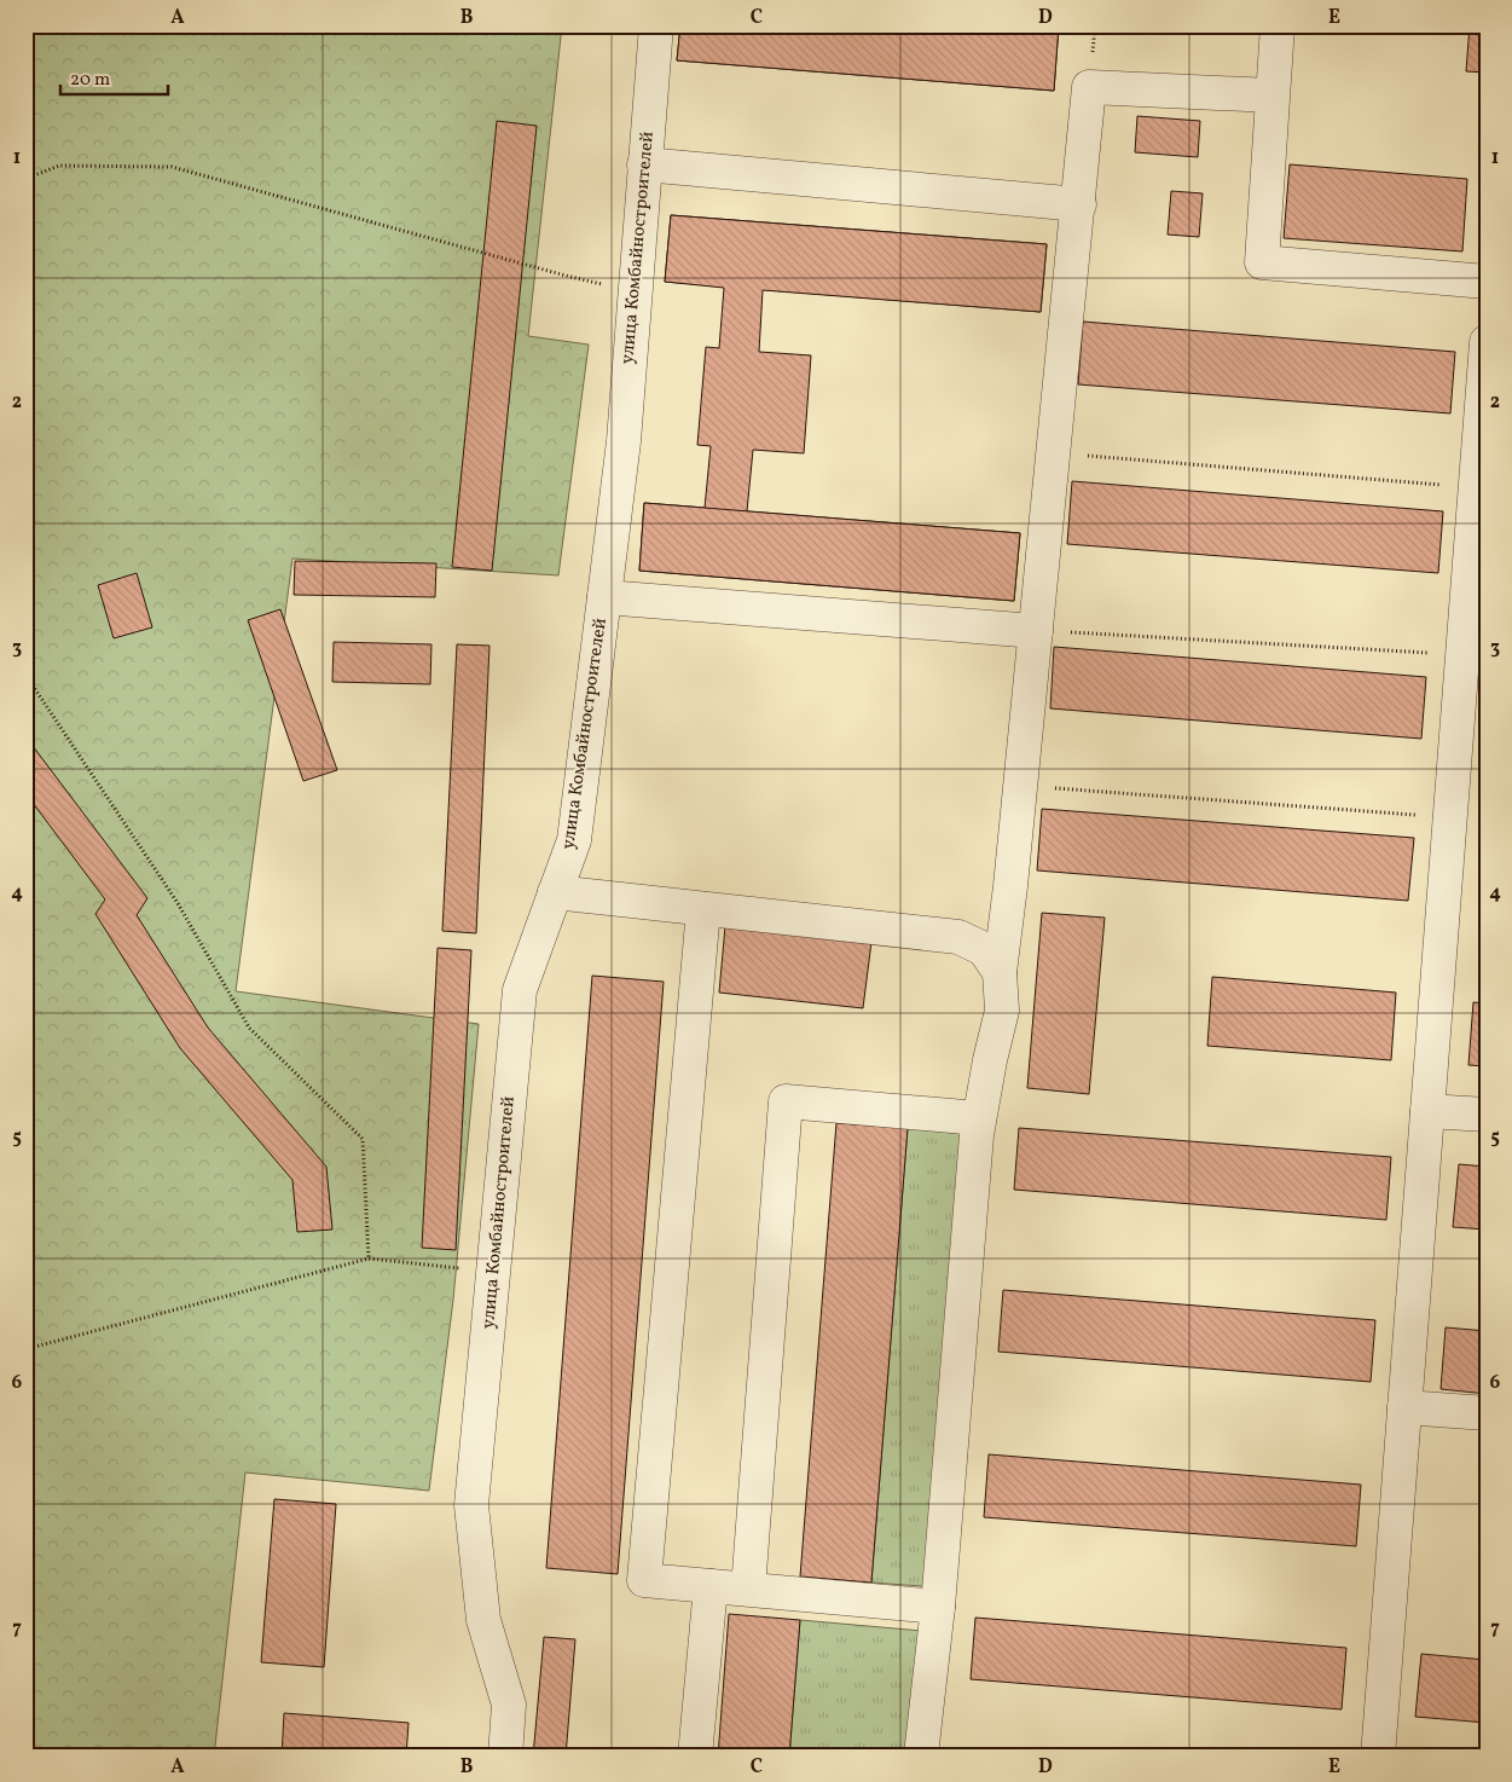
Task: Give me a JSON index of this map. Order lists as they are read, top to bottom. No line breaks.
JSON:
{"streets":{"street":["улица Комбайностроителей"]},"scale_bar":"20 m","grid":{"columns":["A","B","C","D","E"],"rows":["1","2","3","4","5","6","7"]}}
